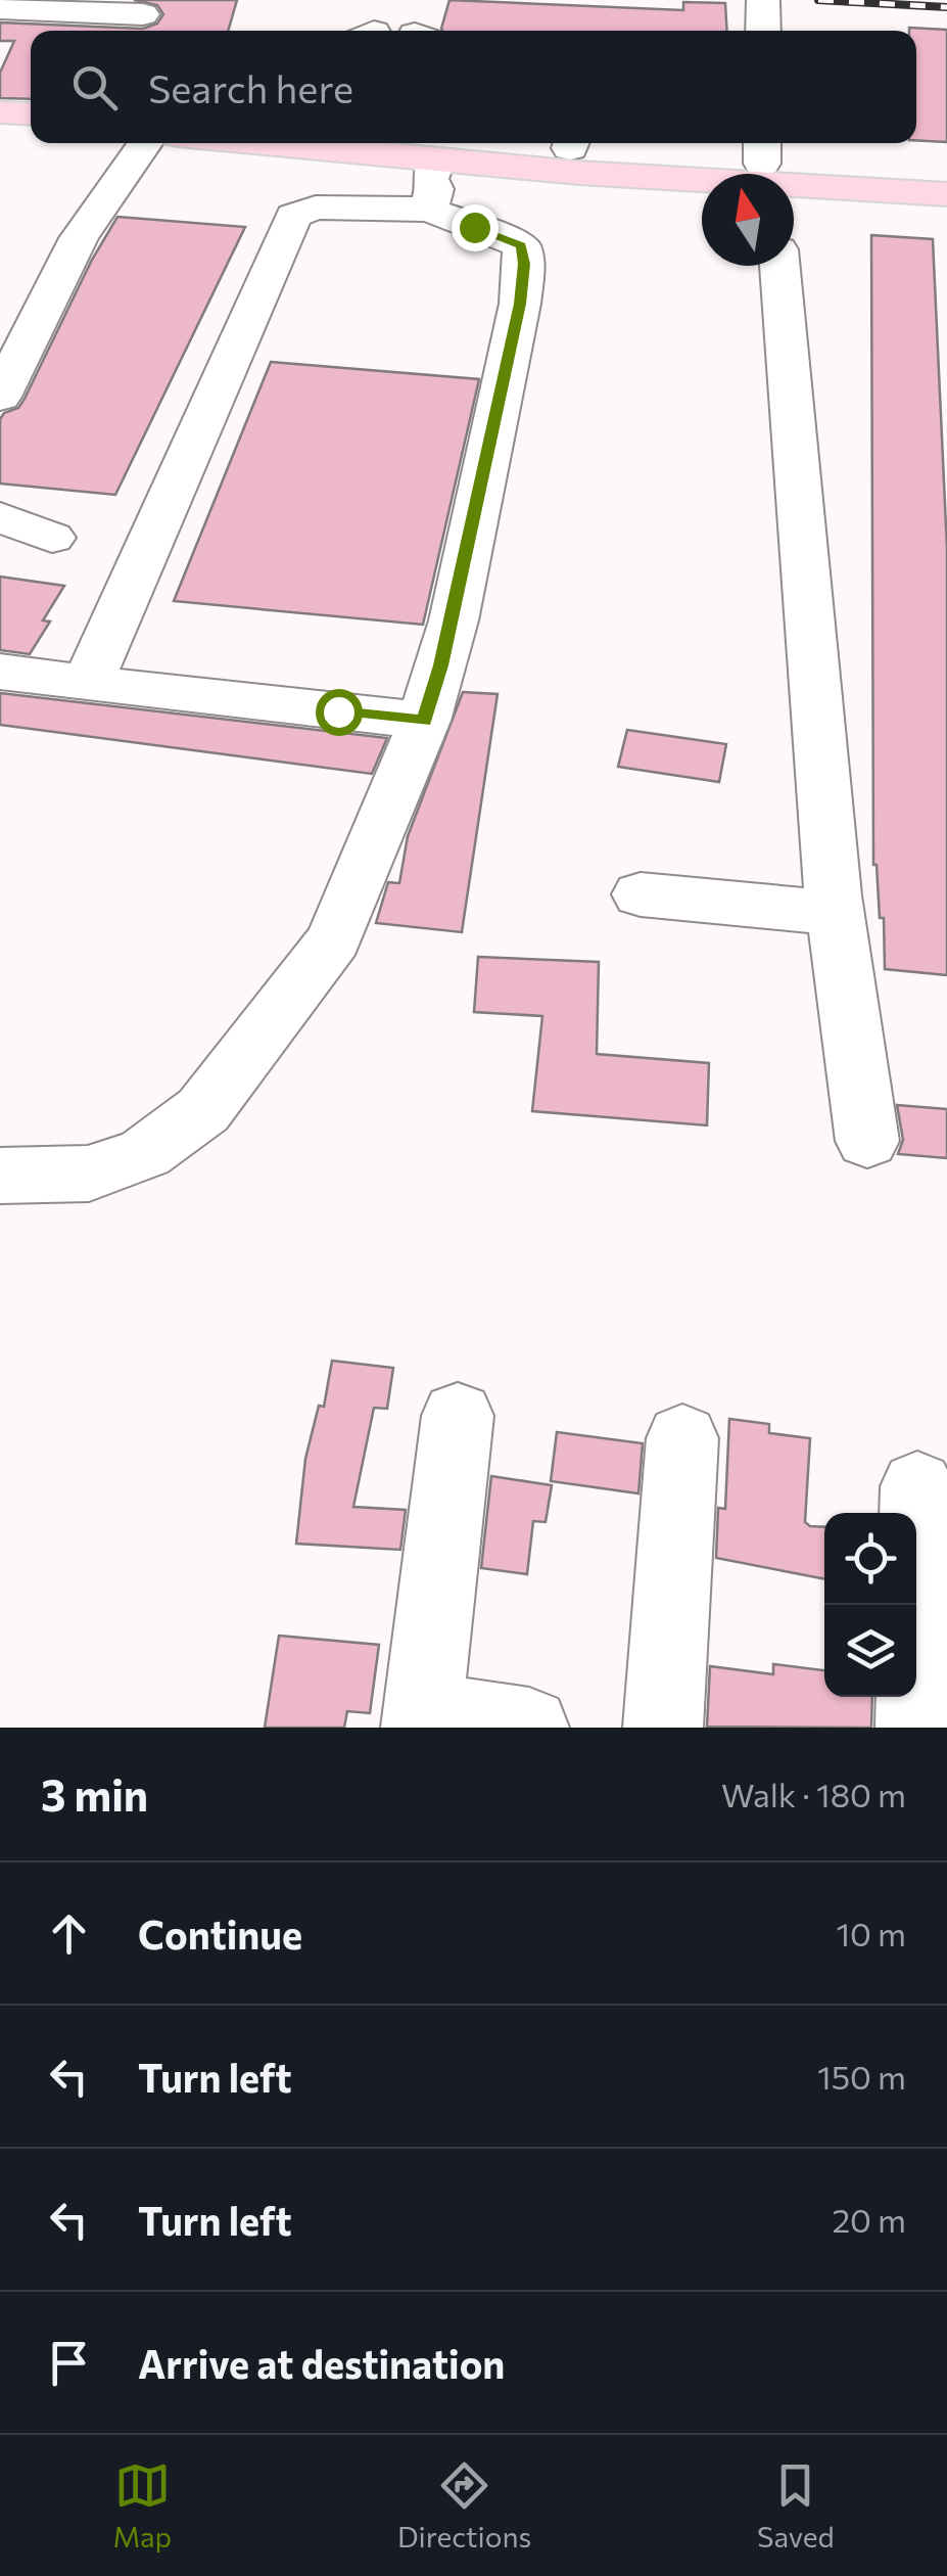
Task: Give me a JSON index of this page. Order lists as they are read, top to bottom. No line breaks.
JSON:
{"north":"top","page":{"search":"Search here","heading":["3 min","Walk · 180 m"],"list":[["Continue","10 m"],["Turn left","150 m"],["Turn left","20 m"],"Arrive at destination"],"nav":["Map","Directions","Saved"]}}
